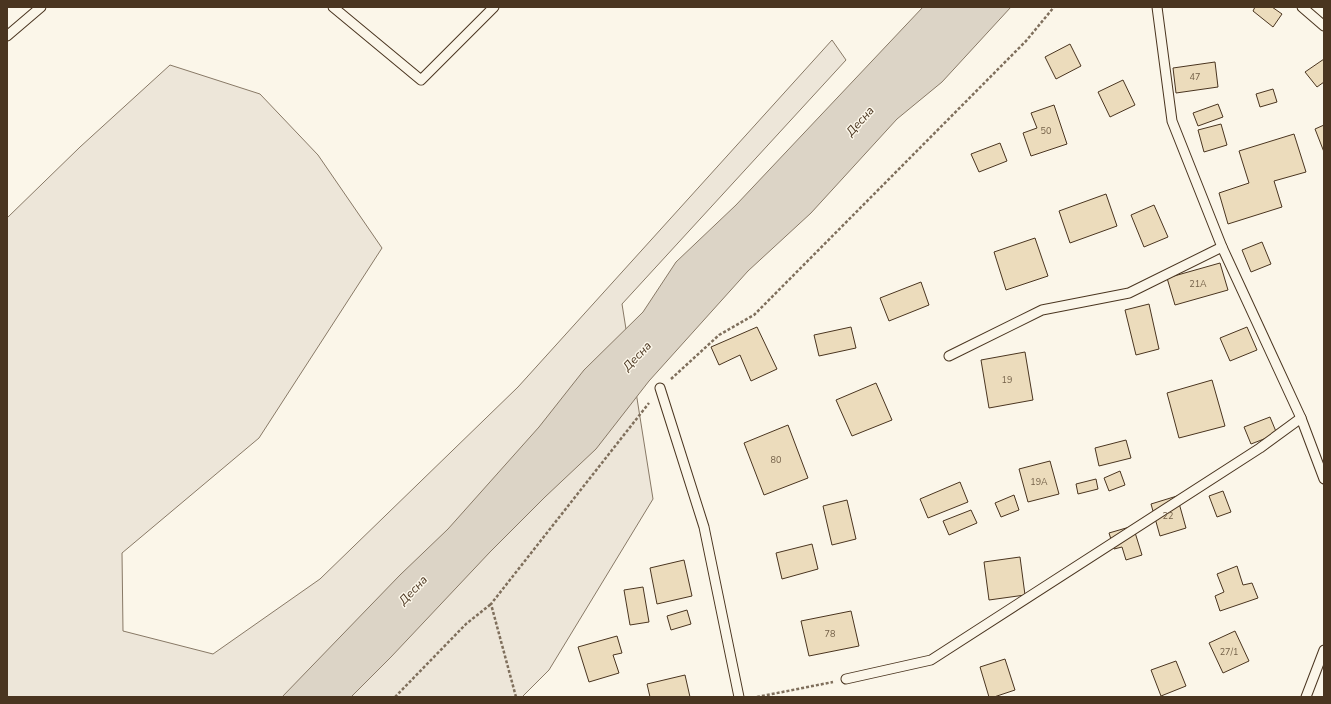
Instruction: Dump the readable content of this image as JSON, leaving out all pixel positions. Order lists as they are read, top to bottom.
{
  "water": ["Десна"],
  "house_numbers": [
    "47",
    "50",
    "21А",
    "19",
    "80",
    "19А",
    "22",
    "78",
    "27/1"
  ]
}
